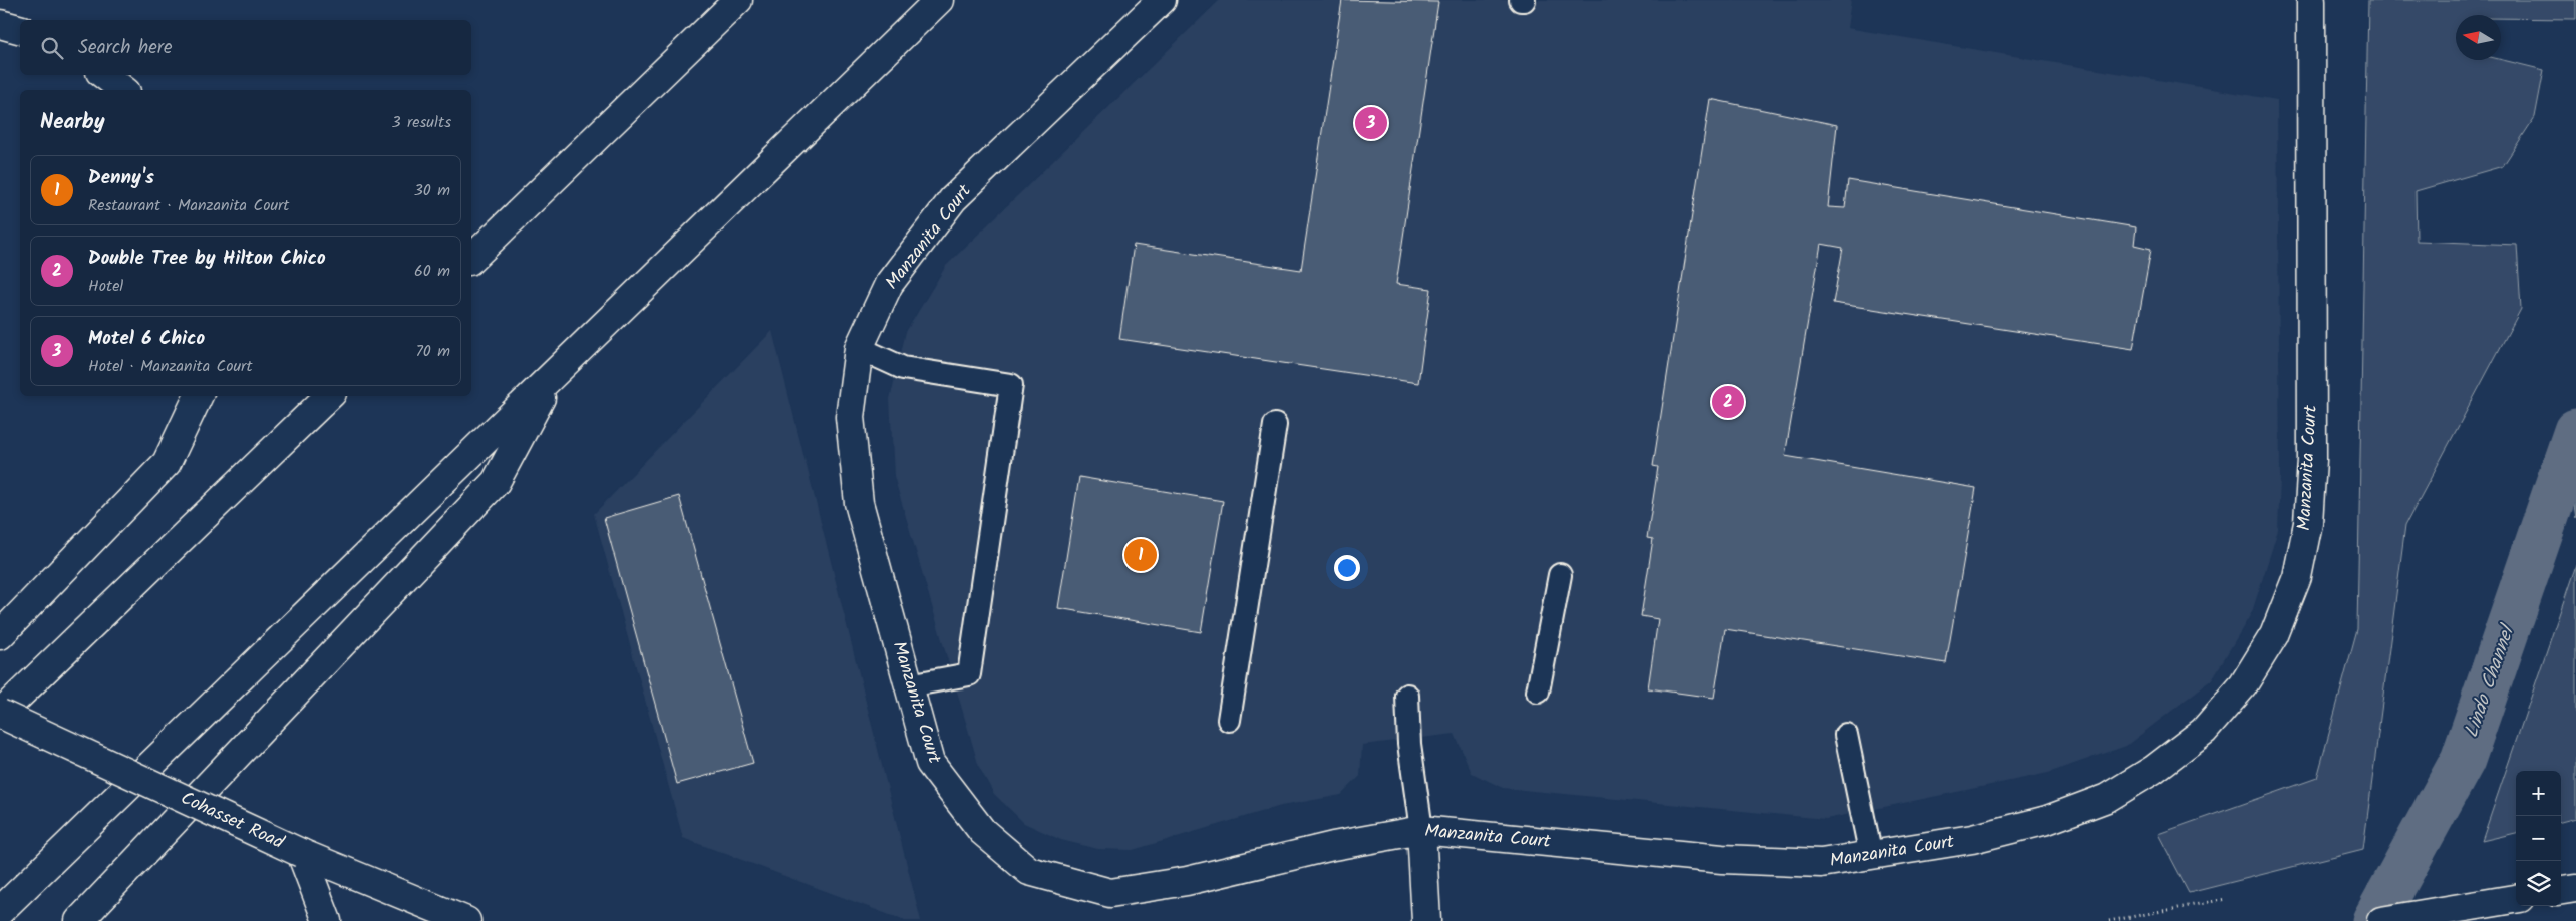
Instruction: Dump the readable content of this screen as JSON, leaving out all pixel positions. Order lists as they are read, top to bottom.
{
  "streets": {
    "main road": ["Manzanita Court", "Cohasset Road"]
  },
  "water": ["Lindo Channel"],
  "north": "left",
  "page": {
    "search": "Search here",
    "heading": ["Nearby", "3 results"],
    "pins": ["3", "2", "1"],
    "list": [
      {
        "mark": "1",
        "name": "Denny's",
        "note": "Restaurant · Manzanita Court",
        "value": "30 m"
      },
      {
        "mark": "2",
        "name": "Double Tree by Hilton Chico",
        "note": "Hotel",
        "value": "60 m"
      },
      {
        "mark": "3",
        "name": "Motel 6 Chico",
        "note": "Hotel · Manzanita Court",
        "value": "70 m"
      }
    ],
    "map_buttons": ["+", "−"]
  }
}
